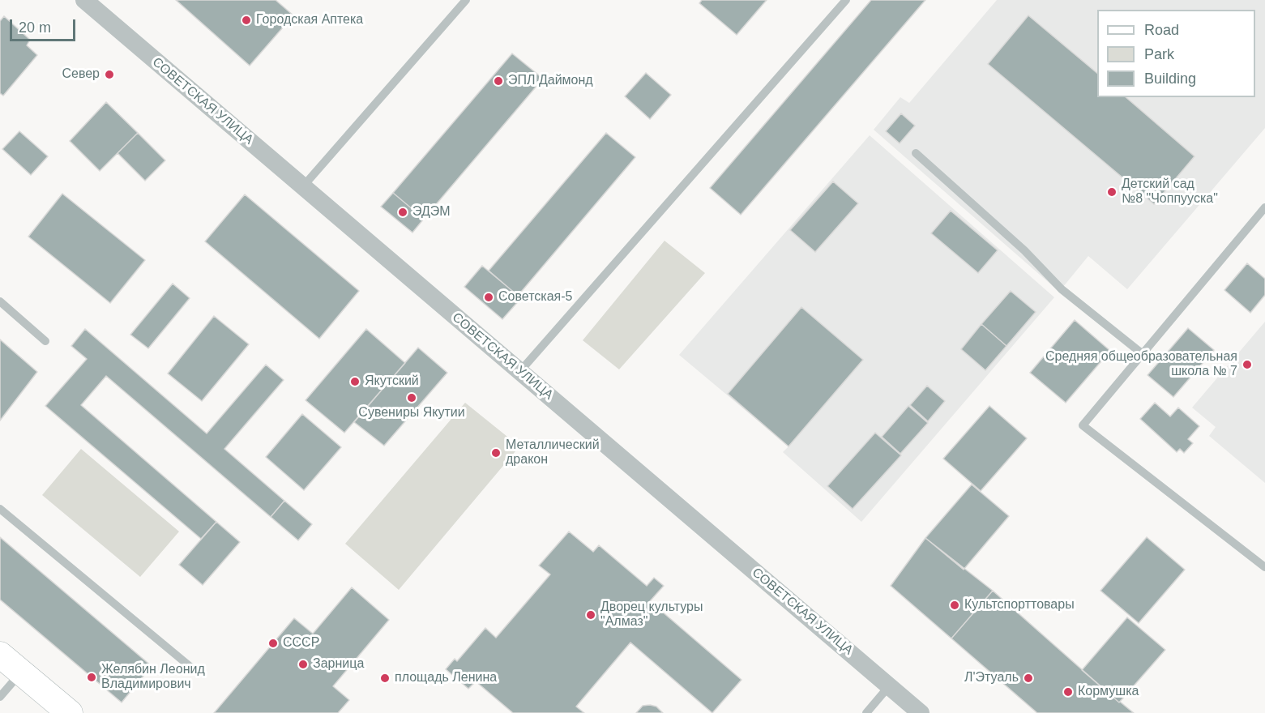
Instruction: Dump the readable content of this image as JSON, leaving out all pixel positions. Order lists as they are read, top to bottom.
{
  "streets": {
    "street": ["СОВЕТСКАЯ УЛИЦА"]
  },
  "places": [
    "Городская Аптека",
    "Север",
    "ЭПЛ Даймонд",
    "Детский сад №8 \"Чоппууска\"",
    "ЭДЭМ",
    "Советская-5",
    "Cредняя общеобразовательная школа № 7",
    "Якутский",
    "Сувениры Якутии",
    "Металлический дракон",
    "Культспорттовары",
    "Дворец культуры \"Алмаз\"",
    "СССР",
    "Зарница",
    "Желябин Леонид Владимирович",
    "площадь Ленина",
    "Л'Этуаль",
    "Кормушка"
  ],
  "legend": ["Road", "Park", "Building"],
  "scale_bar": "20 m"
}
